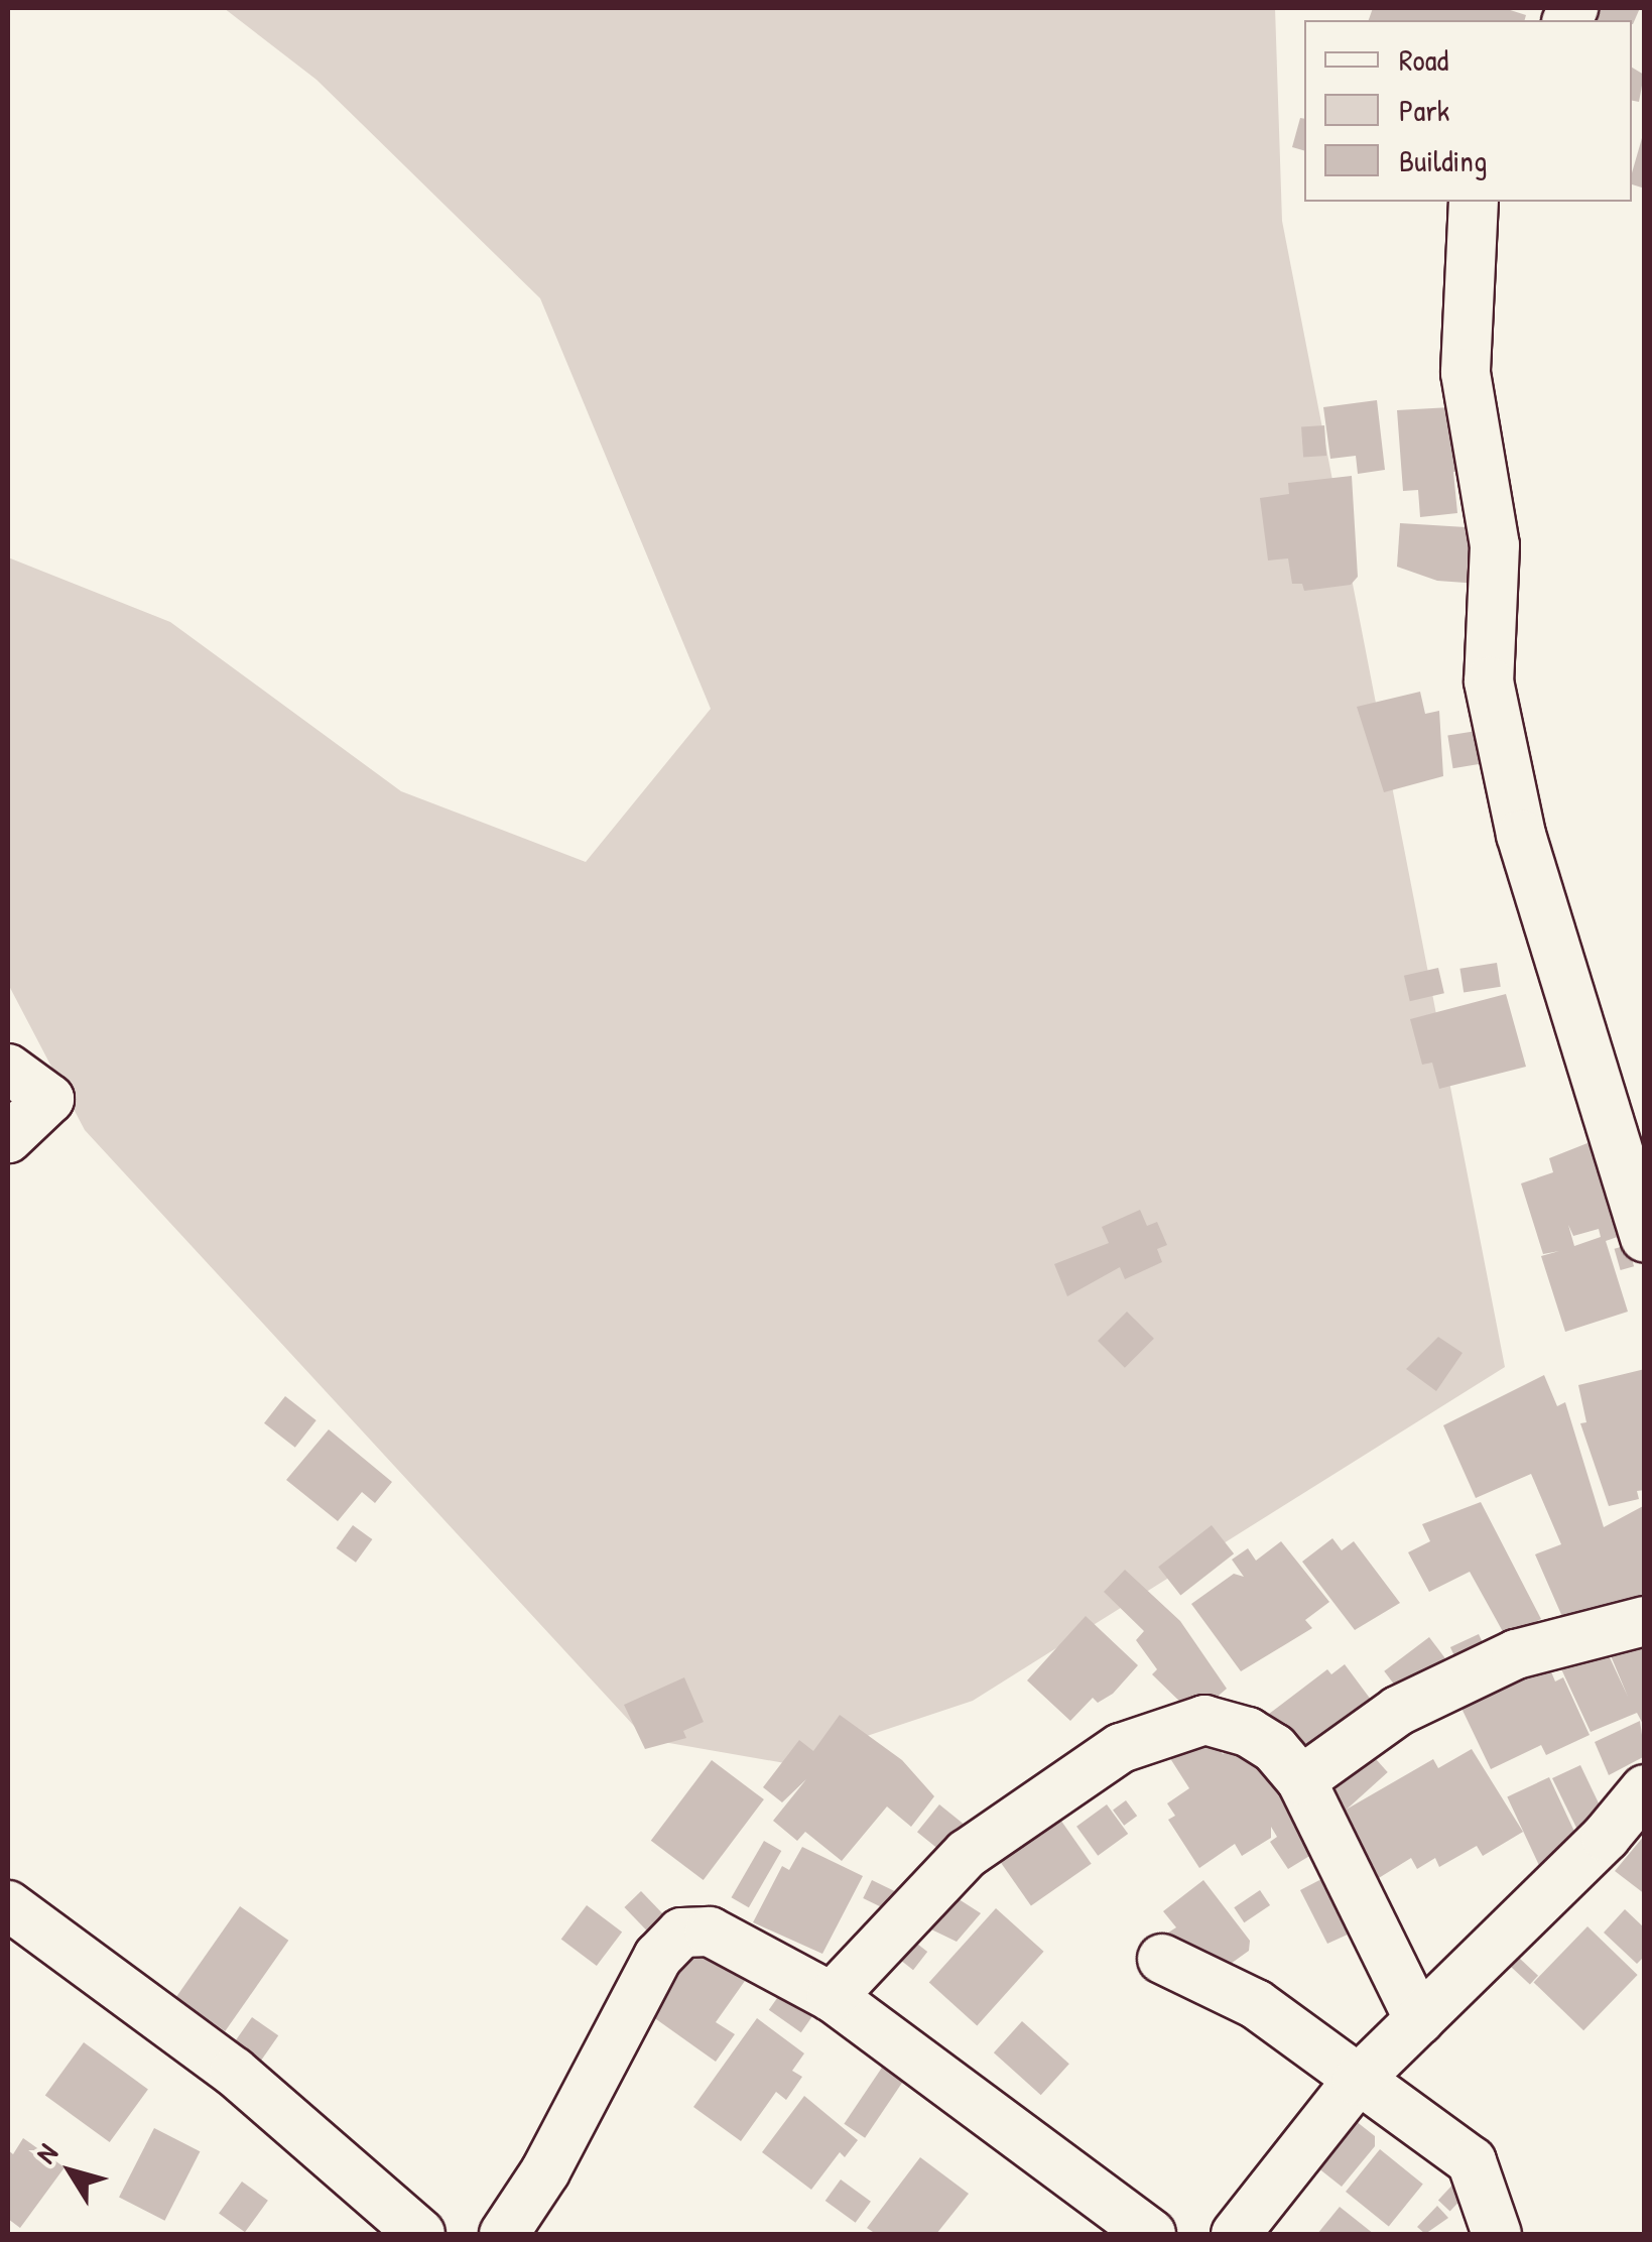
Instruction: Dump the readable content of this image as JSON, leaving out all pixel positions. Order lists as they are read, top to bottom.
{
  "legend": ["Road", "Park", "Building"],
  "north": "top left"
}
